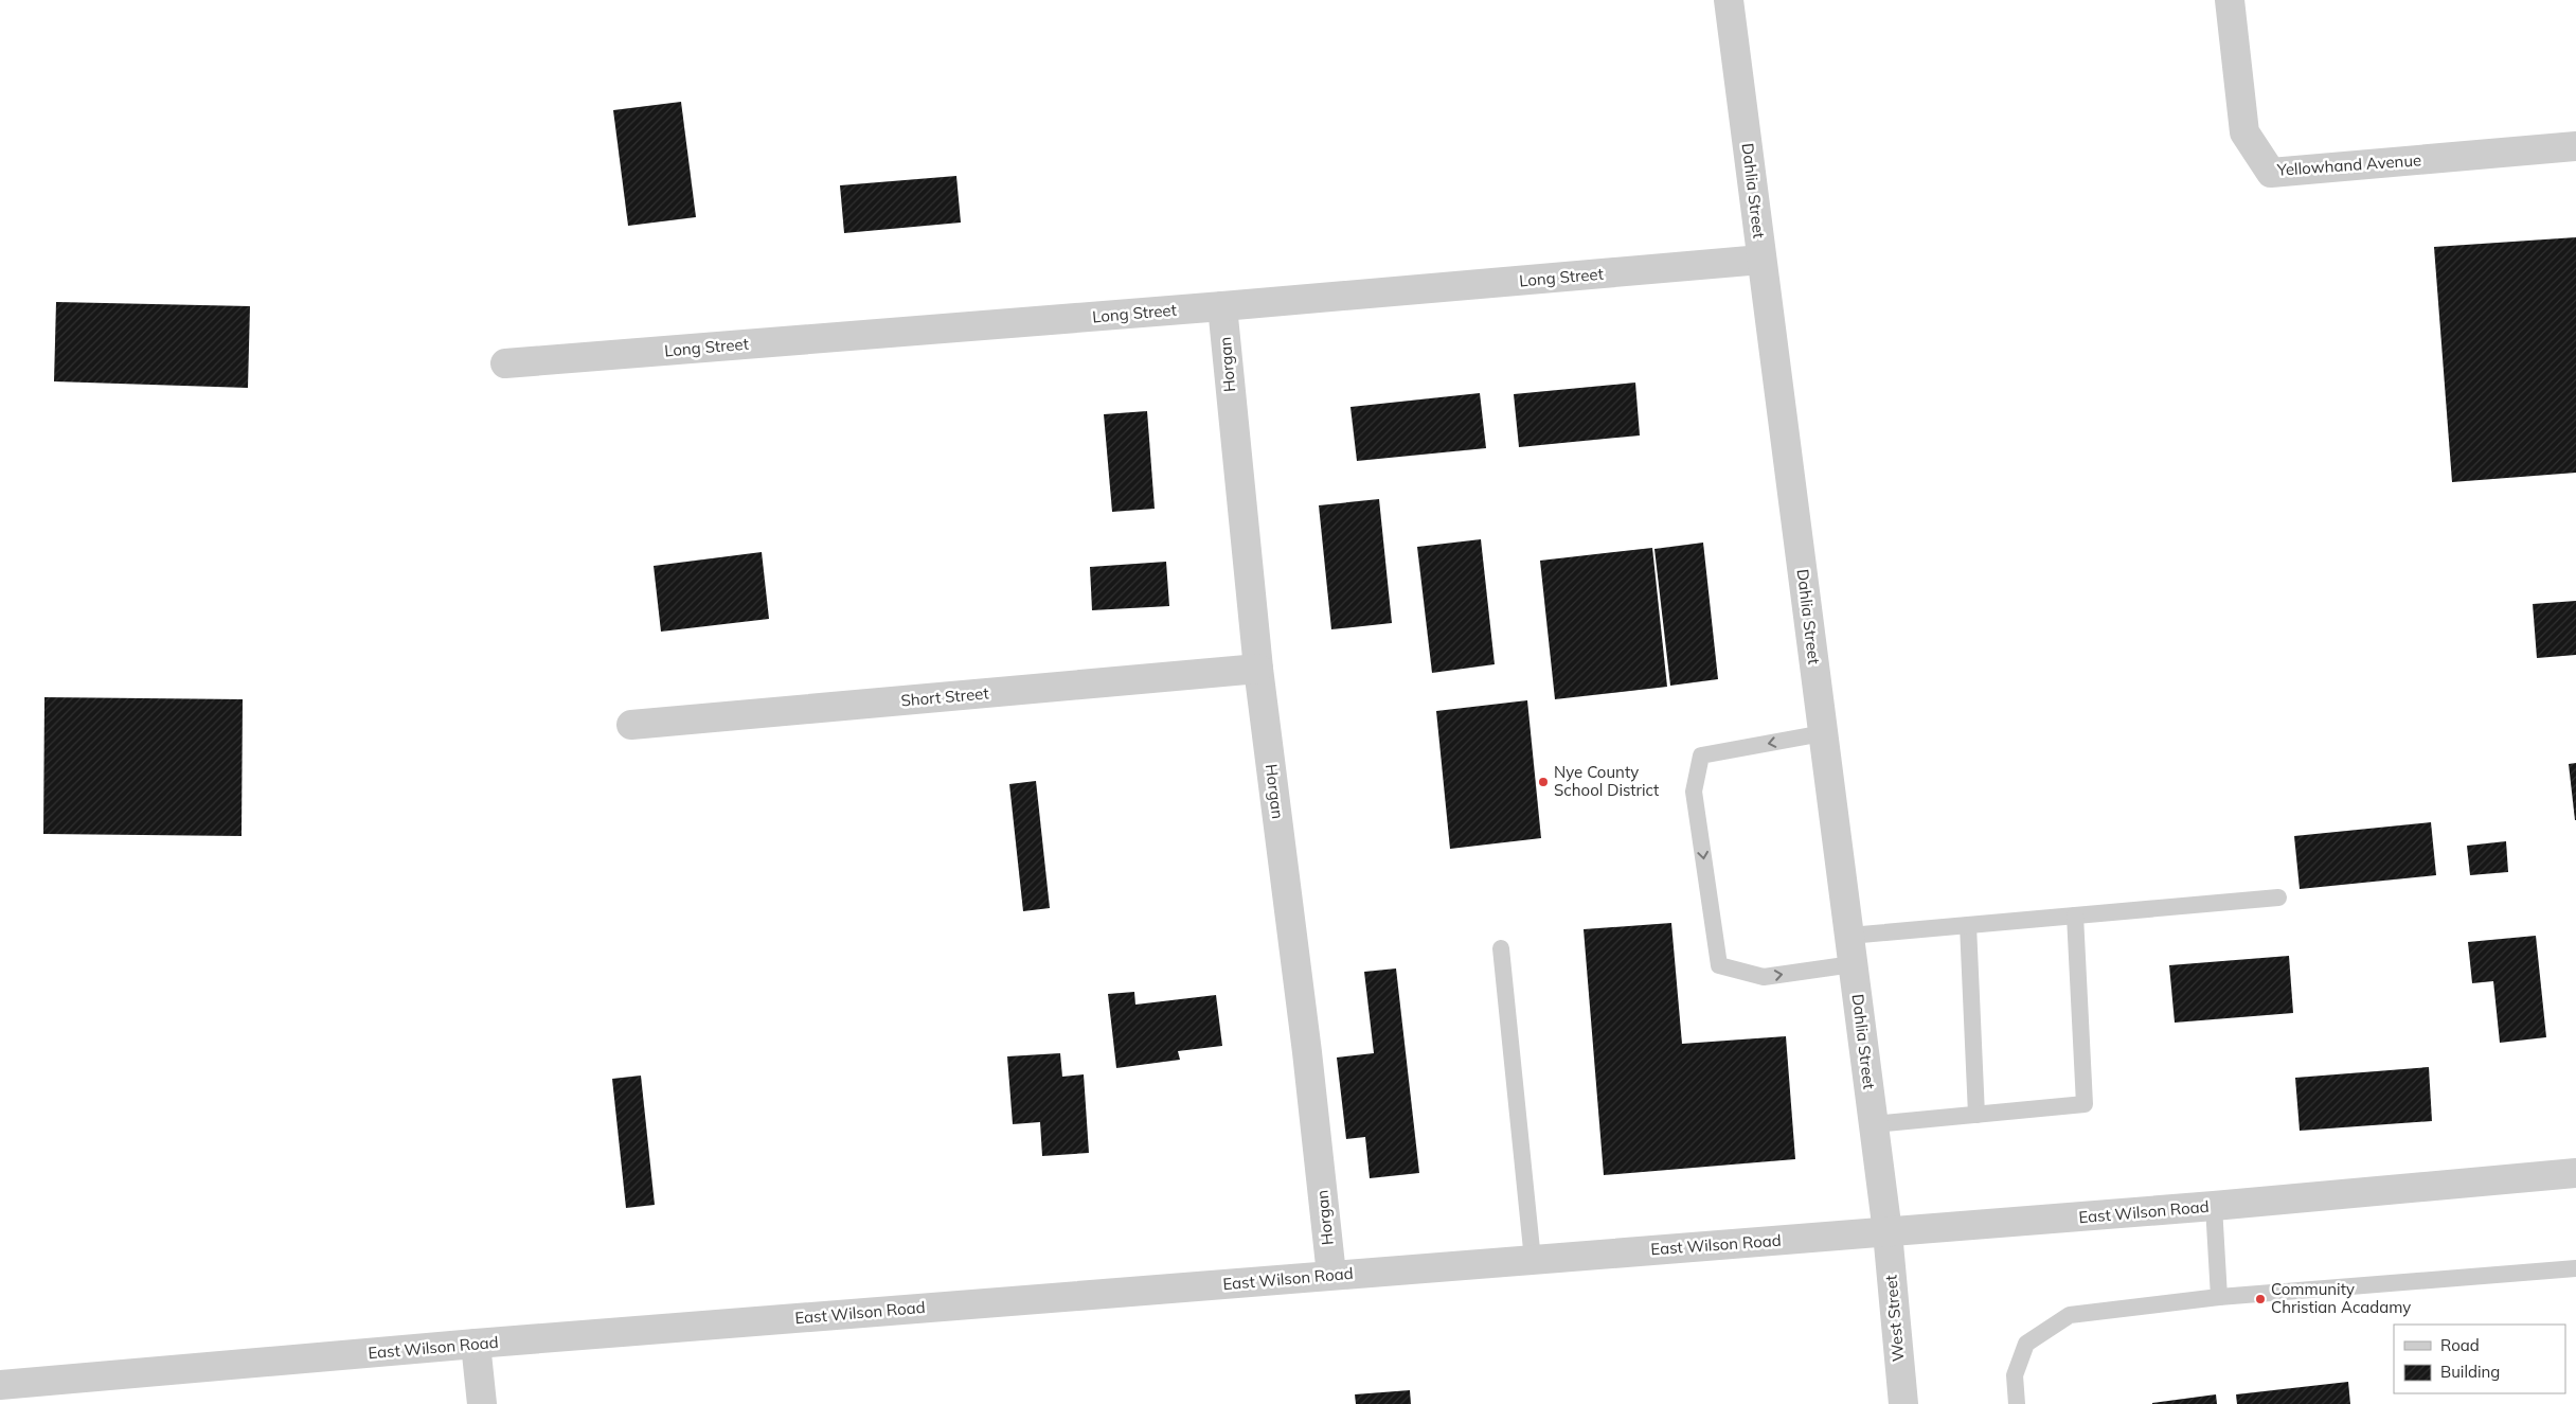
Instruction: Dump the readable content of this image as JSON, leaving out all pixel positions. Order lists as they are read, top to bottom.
{
  "streets": {
    "street": [
      "Yellowhand Avenue",
      "Dahlia Street",
      "Long Street",
      "Horgan",
      "Short Street",
      "East Wilson Road",
      "West Street"
    ]
  },
  "crossings": [
    ["Dahlia Street", "Long Street"],
    ["Dahlia Street", "East Wilson Road"],
    ["Dahlia Street", "West Street"],
    ["Long Street", "Horgan"],
    ["Horgan", "Short Street"],
    ["Horgan", "East Wilson Road"],
    ["East Wilson Road", "West Street"]
  ],
  "places": ["Nye County School District", "Community Christian Acadamy"],
  "legend": ["Road", "Building"]
}
